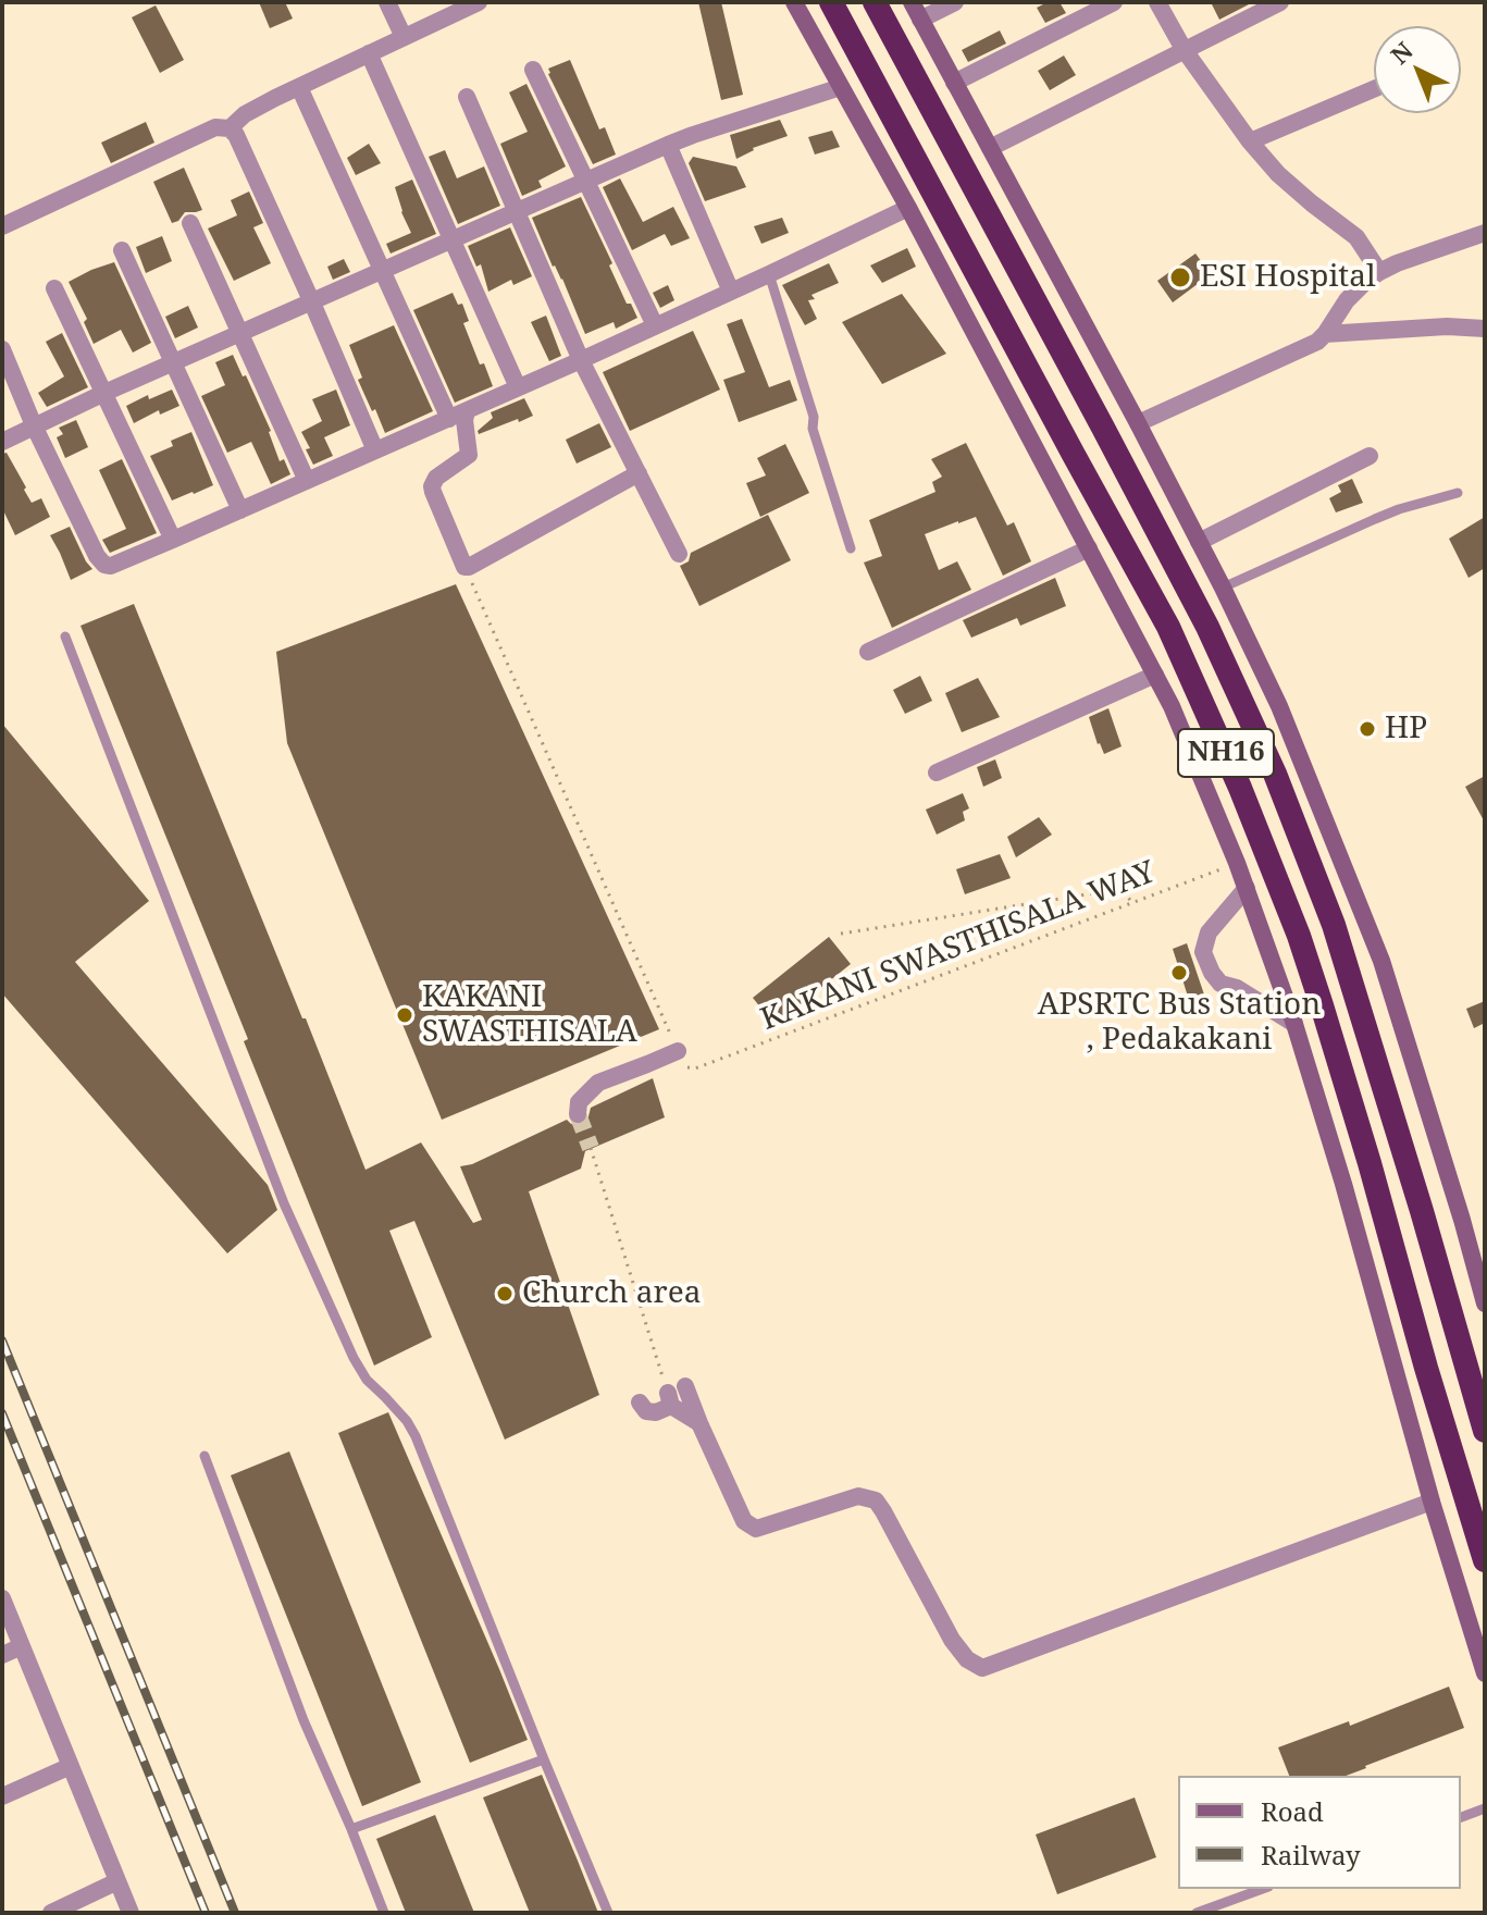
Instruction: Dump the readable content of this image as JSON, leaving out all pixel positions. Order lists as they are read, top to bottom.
{
  "streets": {
    "highway": ["NH16"],
    "path": ["KAKANI SWASTHISALA WAY"]
  },
  "places": [
    "ESI Hospital",
    "HP",
    "APSRTC Bus Station , Pedakakani",
    "KAKANI SWASTHISALA",
    "Church area"
  ],
  "legend": ["Road", "Railway"],
  "north": "top left"
}
